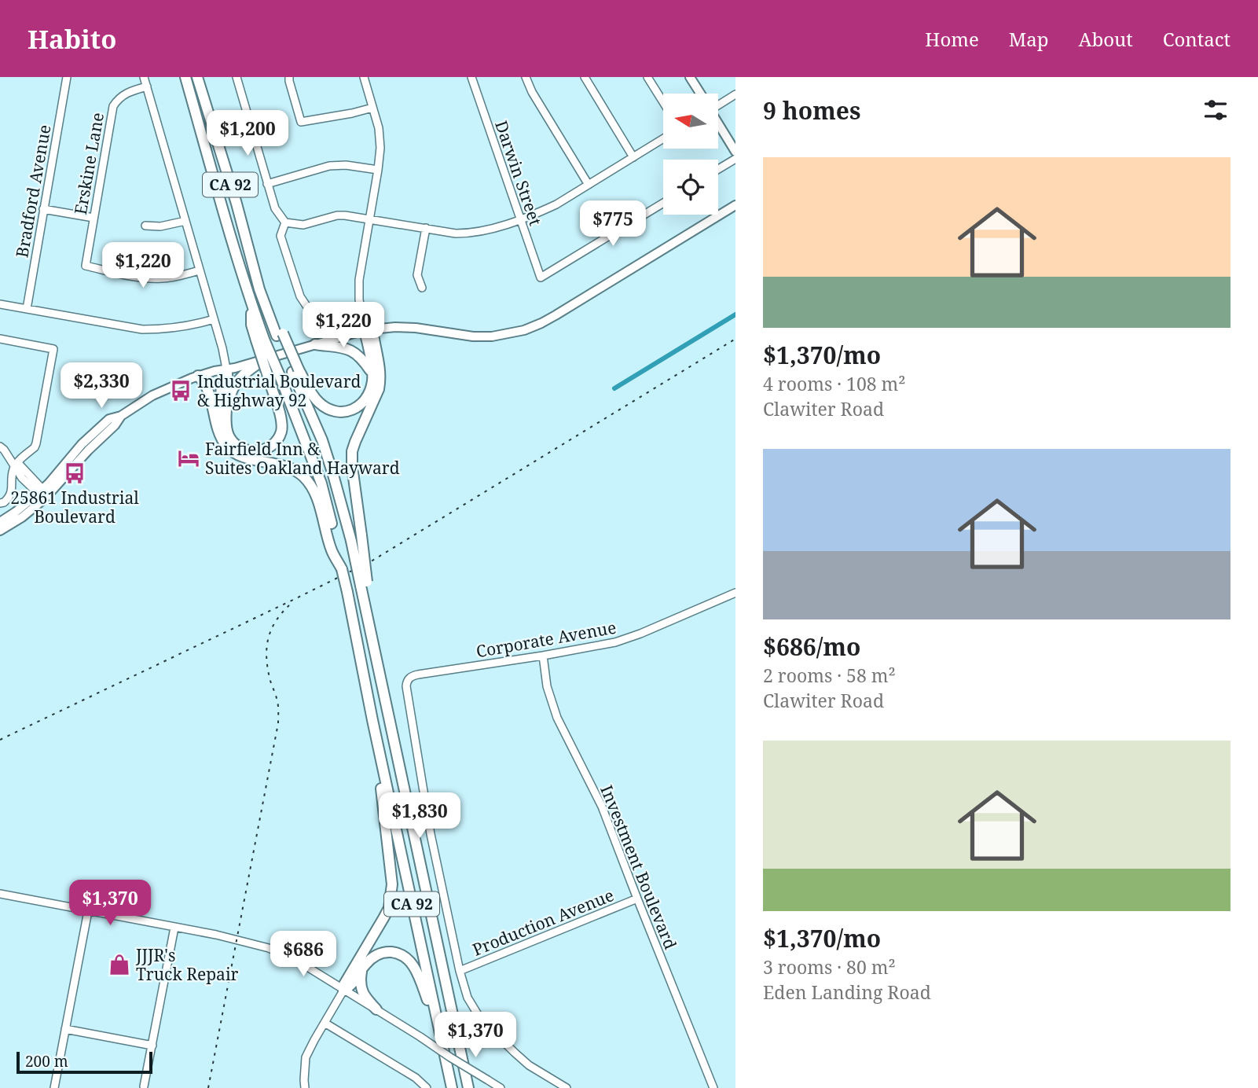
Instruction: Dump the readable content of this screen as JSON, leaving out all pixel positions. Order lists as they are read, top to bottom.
{
  "streets": {
    "highway": ["CA 92"],
    "street": [
      "Erskine Lane",
      "Darwin Street",
      "Bradford Avenue",
      "Corporate Avenue",
      "Investment Boulevard",
      "Production Avenue"
    ]
  },
  "crossings": [
    ["Corporate Avenue", "Investment Boulevard"],
    ["Corporate Avenue", "Production Avenue"],
    ["Investment Boulevard", "Production Avenue"]
  ],
  "places": {
    "bus stop": ["Industrial Boulevard & Highway 92", "25861 Industrial Boulevard"],
    "hotel": ["Fairfield Inn & Suites Oakland Hayward"],
    "shop": ["JJJR's Truck Repair"]
  },
  "scale_bar": "200 m",
  "north": "left",
  "page": {
    "header": "Habito",
    "nav": [
      "Home",
      "Map",
      "About",
      "Contact"
    ],
    "heading": "9 homes",
    "price": [
      "$1,200",
      "$775",
      "$1,220",
      "$1,220",
      "$2,330",
      "$1,830",
      "$1,370",
      "$686",
      "$1,370"
    ],
    "list": [
      {
        "name": "$1,370/mo",
        "note": "4 rooms · 108 m² · Clawiter Road"
      },
      {
        "name": "$686/mo",
        "note": "2 rooms · 58 m² · Clawiter Road"
      },
      {
        "name": "$1,370/mo",
        "note": "3 rooms · 80 m² · Eden Landing Road"
      }
    ],
    "scale": "200 m"
  }
}
